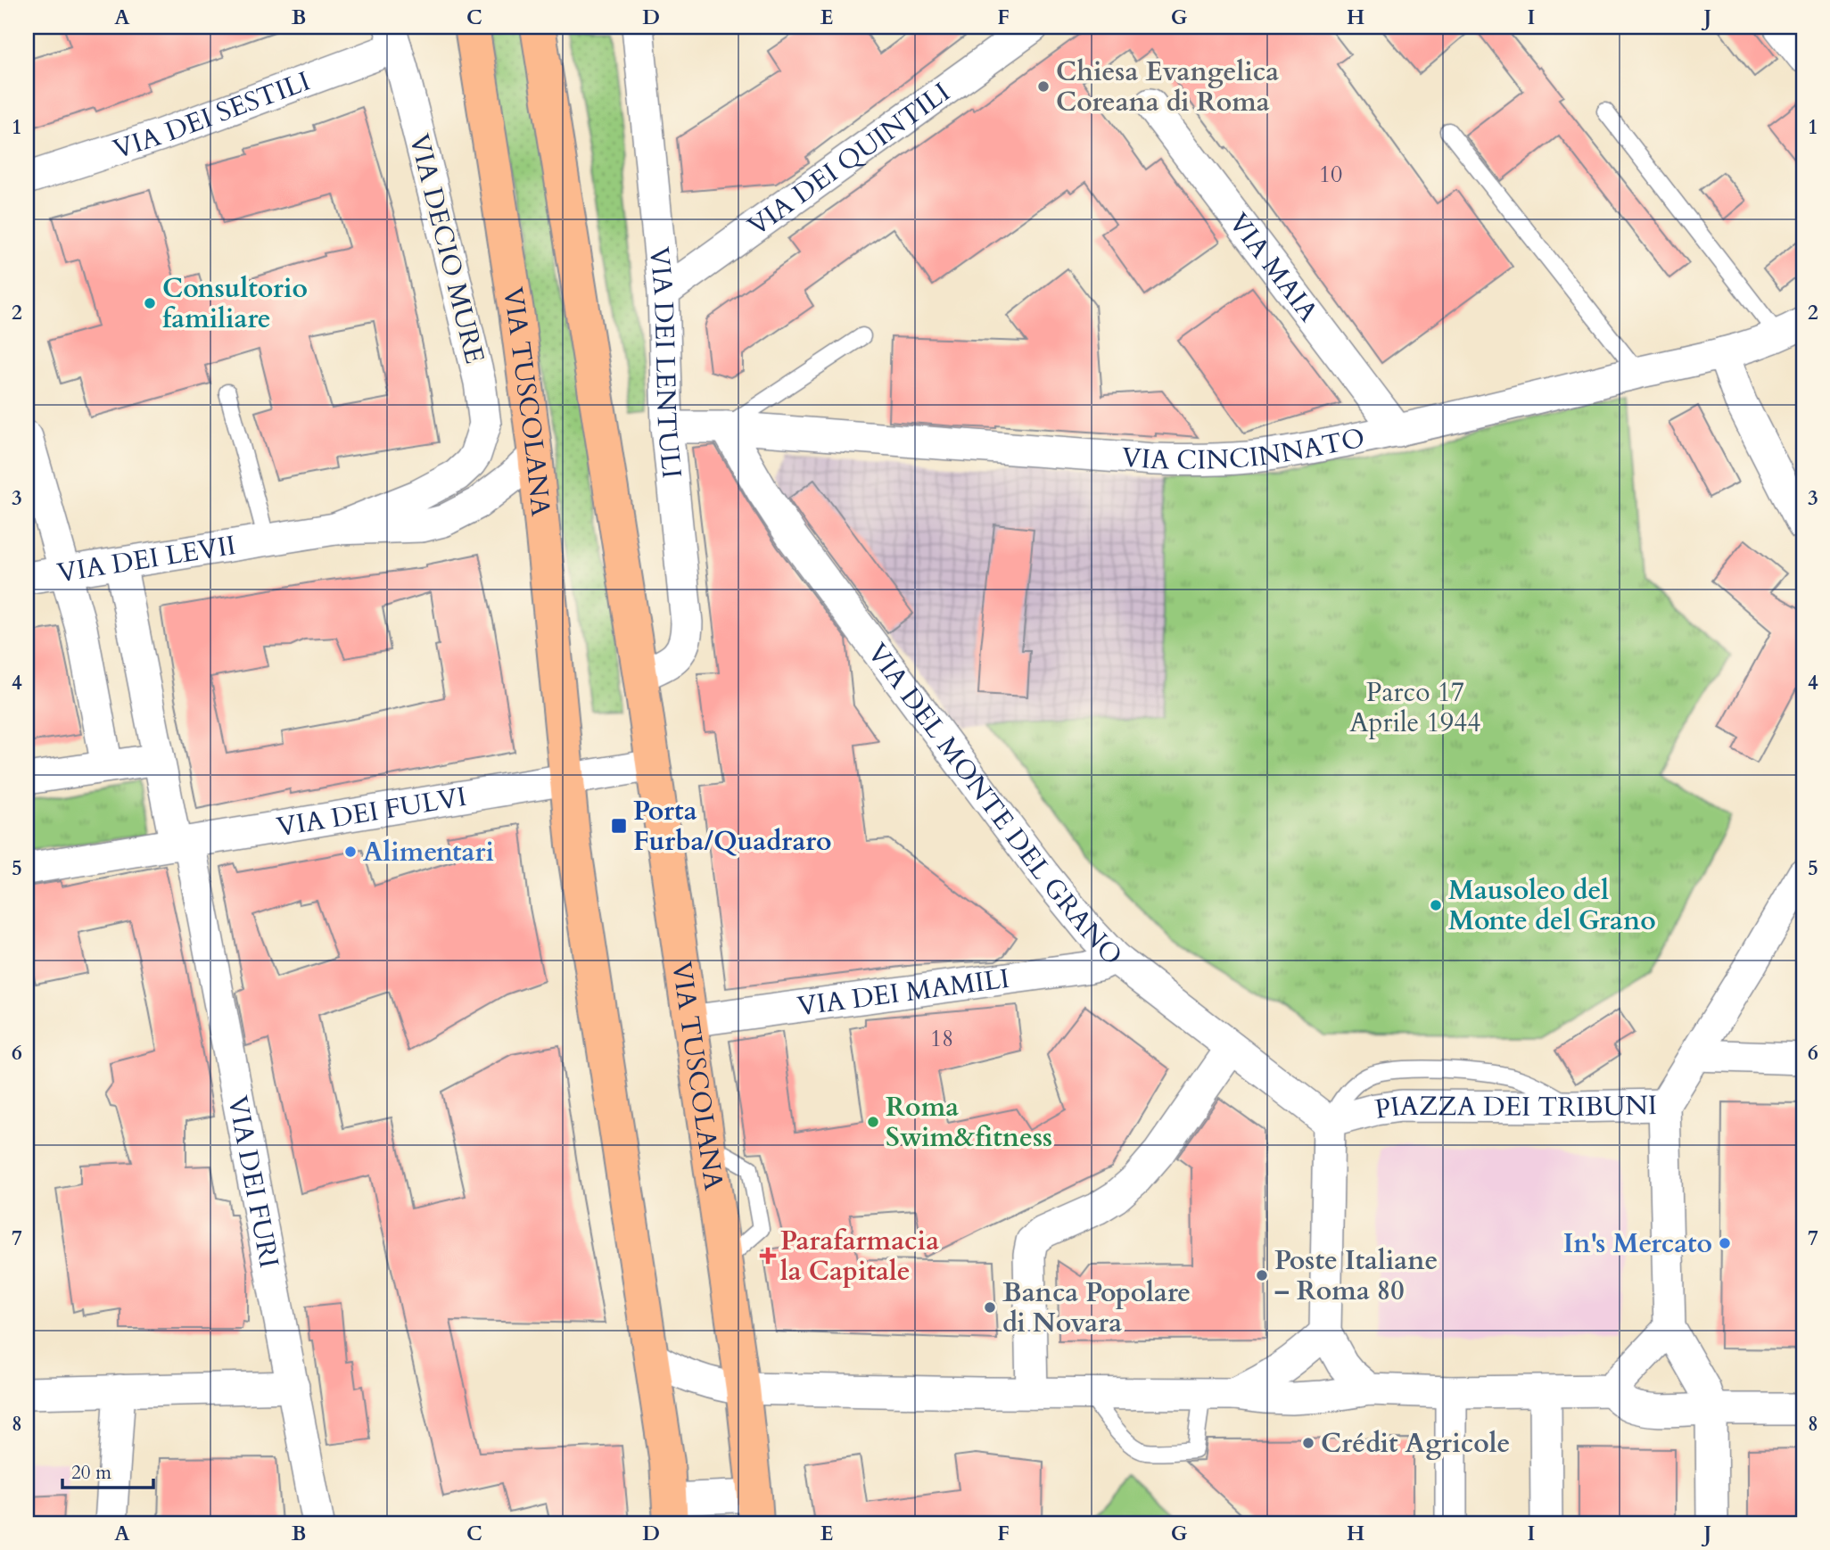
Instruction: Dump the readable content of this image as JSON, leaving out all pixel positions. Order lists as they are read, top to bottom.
{
  "streets": {
    "main road": ["VIA TUSCOLANA"],
    "street": [
      "VIA DEI SESTILI",
      "VIA DEI QUINTILI",
      "VIA DECIO MURE",
      "VIA MAIA",
      "VIA DEI LENTULI",
      "VIA CINCINNATO",
      "VIA DEI LEVII",
      "VIA DEL MONTE DEL GRANO",
      "VIA DEI FULVI",
      "VIA DEI MAMILI",
      "PIAZZA DEI TRIBUNI",
      "VIA DEI FURI"
    ]
  },
  "crossings": [
    ["VIA DEI SESTILI", "VIA DECIO MURE"],
    ["VIA DEI QUINTILI", "VIA DEI LENTULI"],
    ["VIA DECIO MURE", "VIA DEI LEVII"],
    ["VIA MAIA", "VIA CINCINNATO"],
    ["VIA DEI LENTULI", "VIA TUSCOLANA"],
    ["VIA DEI LENTULI", "VIA CINCINNATO"],
    ["VIA TUSCOLANA", "VIA DEI LEVII"],
    ["VIA TUSCOLANA", "VIA DEI FULVI"],
    ["VIA TUSCOLANA", "VIA DEI MAMILI"],
    ["VIA CINCINNATO", "VIA DEL MONTE DEL GRANO"],
    ["VIA DEI LEVII", "VIA DEI FURI"],
    ["VIA DEL MONTE DEL GRANO", "VIA DEI MAMILI"],
    ["VIA DEL MONTE DEL GRANO", "PIAZZA DEI TRIBUNI"],
    ["VIA DEI FULVI", "VIA DEI FURI"]
  ],
  "parks": ["Parco 17 Aprile 1944"],
  "places": {
    "other": [
      "Chiesa Evangelica Coreana di Roma",
      "Consultorio familiare",
      "Alimentari",
      "Mausoleo del Monte del Grano",
      "Roma Swim&fitness",
      "In's Mercato",
      "Poste Italiane – Roma 80",
      "Banca Popolare di Novara",
      "Crédit Agricole"
    ],
    "transit": ["Porta Furba/Quadraro"],
    "health": ["Parafarmacia la Capitale"]
  },
  "house_numbers": ["10", "18"],
  "scale_bar": "20 m",
  "grid": {
    "columns": [
      "A",
      "B",
      "C",
      "D",
      "E",
      "F",
      "G",
      "H",
      "I",
      "J"
    ],
    "rows": [
      "1",
      "2",
      "3",
      "4",
      "5",
      "6",
      "7",
      "8"
    ]
  }
}
